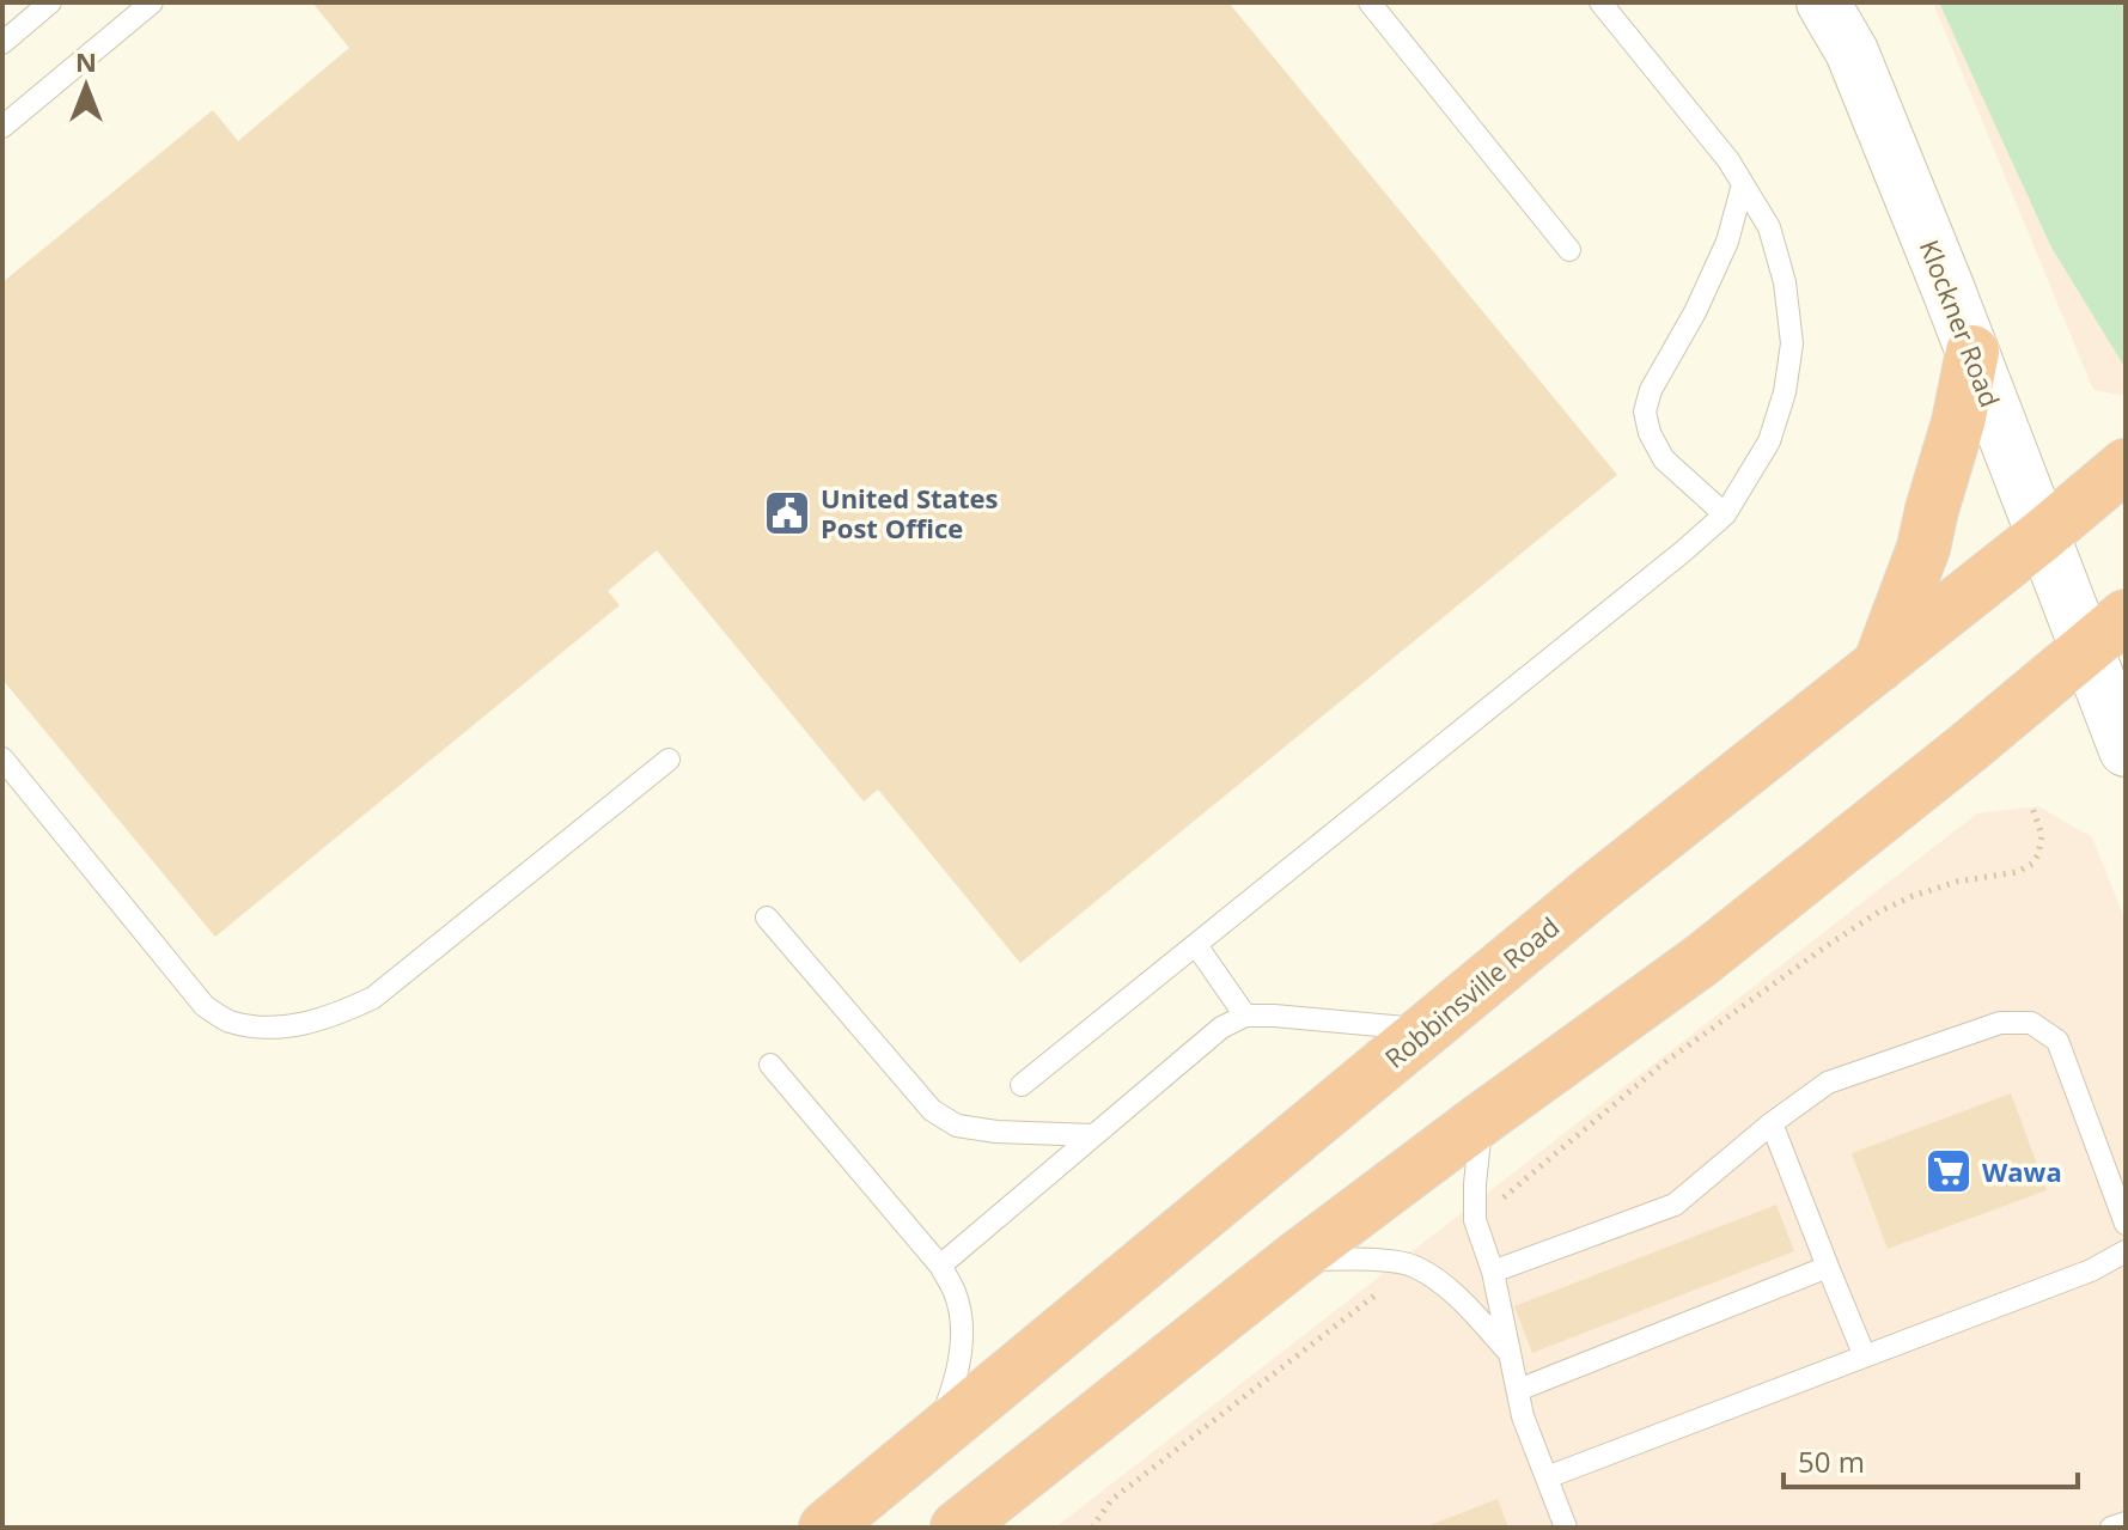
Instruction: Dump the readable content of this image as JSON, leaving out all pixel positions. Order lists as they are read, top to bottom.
{
  "streets": {
    "highway": ["Robbinsville Road"],
    "main road": ["Klockner Road"]
  },
  "crossings": [
    ["Klockner Road", "Robbinsville Road"]
  ],
  "places": {
    "public building": ["United States Post Office"],
    "supermarket": ["Wawa"]
  },
  "scale_bar": "50 m",
  "north": "top"
}
